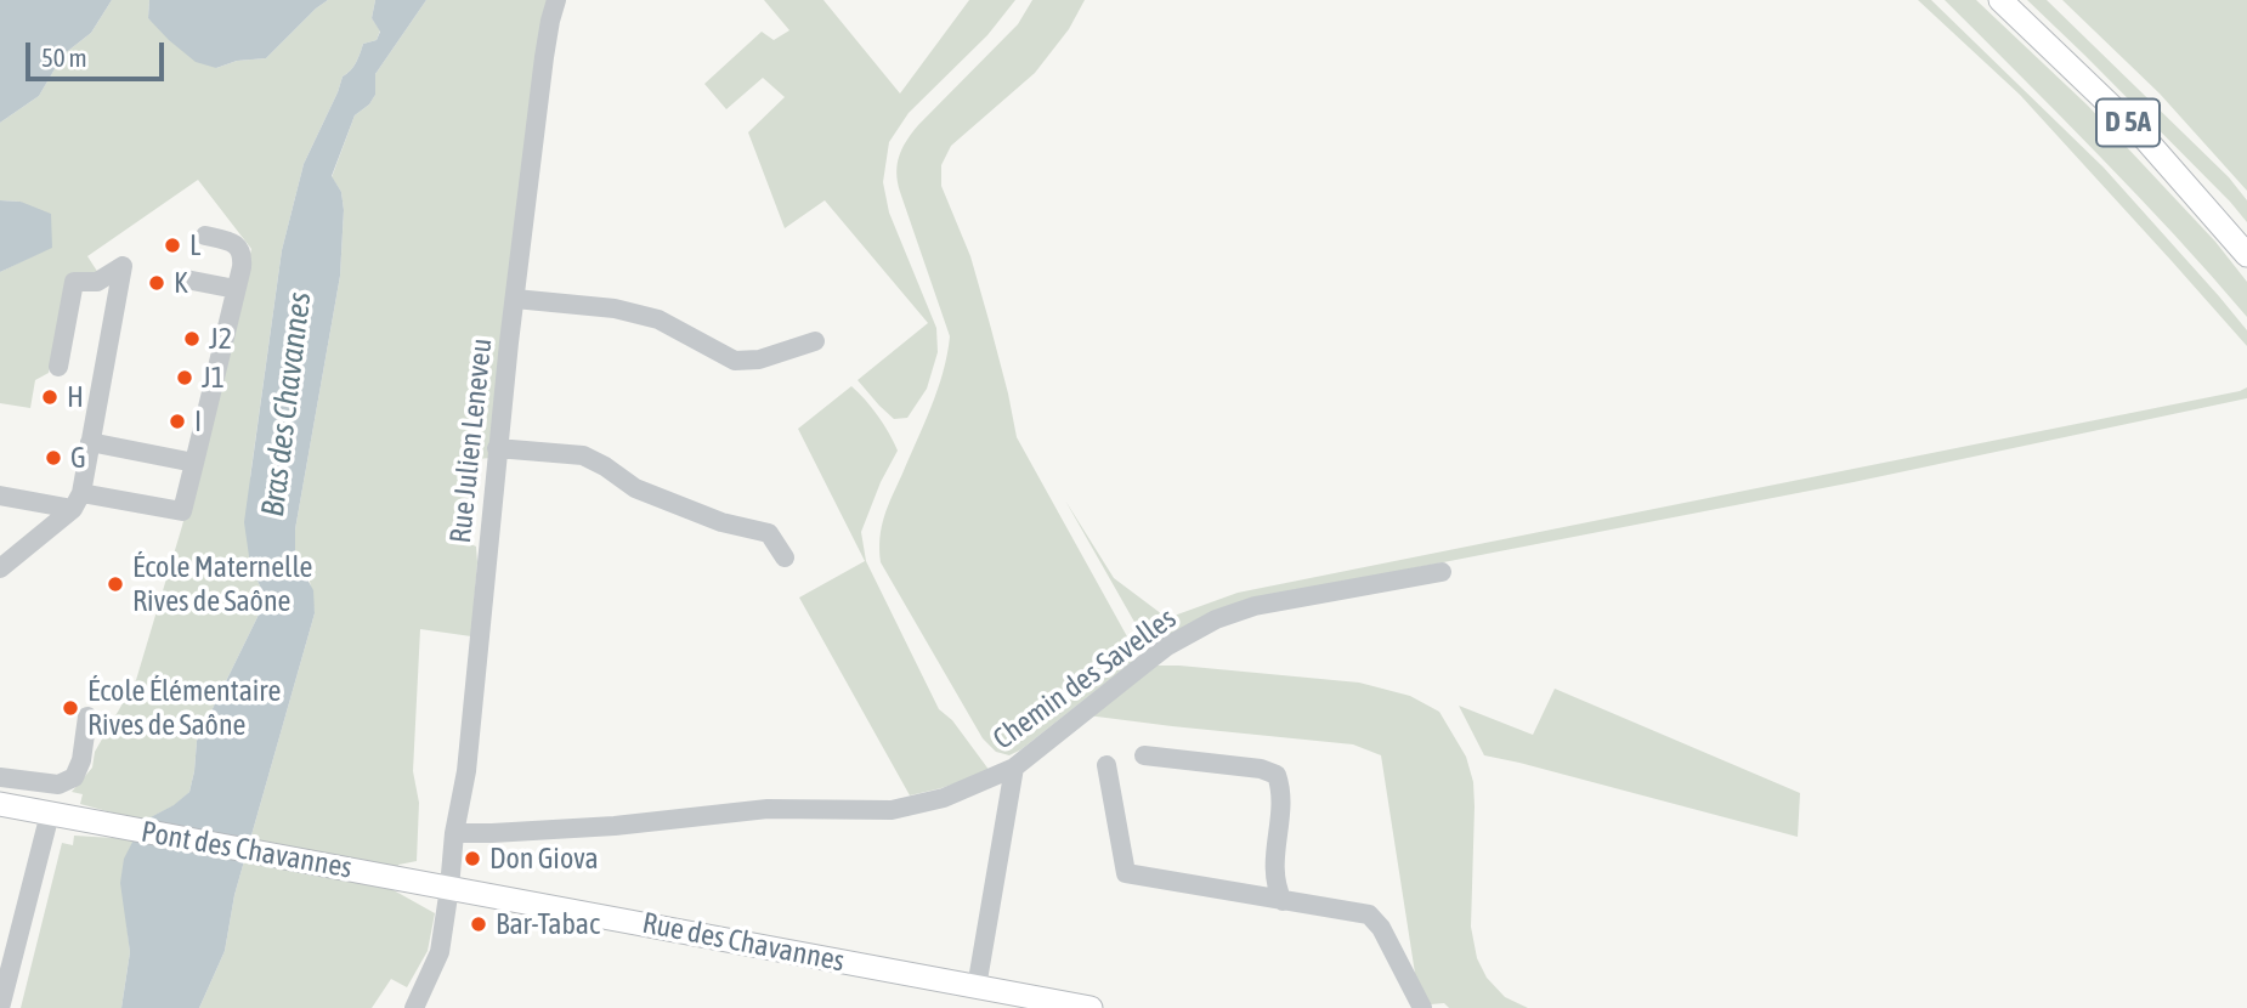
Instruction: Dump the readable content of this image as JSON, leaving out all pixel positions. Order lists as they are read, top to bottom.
{
  "streets": {
    "main road": ["D 5A", "Pont des Chavannes", "Rue des Chavannes"],
    "street": ["Rue Julien Leneveu", "Chemin des Savelles"]
  },
  "crossings": [
    ["Rue Julien Leneveu", "Chemin des Savelles"],
    ["Rue Julien Leneveu", "Rue des Chavannes"],
    ["Pont des Chavannes", "Rue des Chavannes"]
  ],
  "water": ["Bras des Chavannes"],
  "places": [
    "L",
    "K",
    "J2",
    "J1",
    "H",
    "I",
    "G",
    "École Maternelle Rives de Saône",
    "École Élémentaire Rives de Saône",
    "Don Giova",
    "Bar-Tabac"
  ],
  "scale_bar": "50 m"
}
